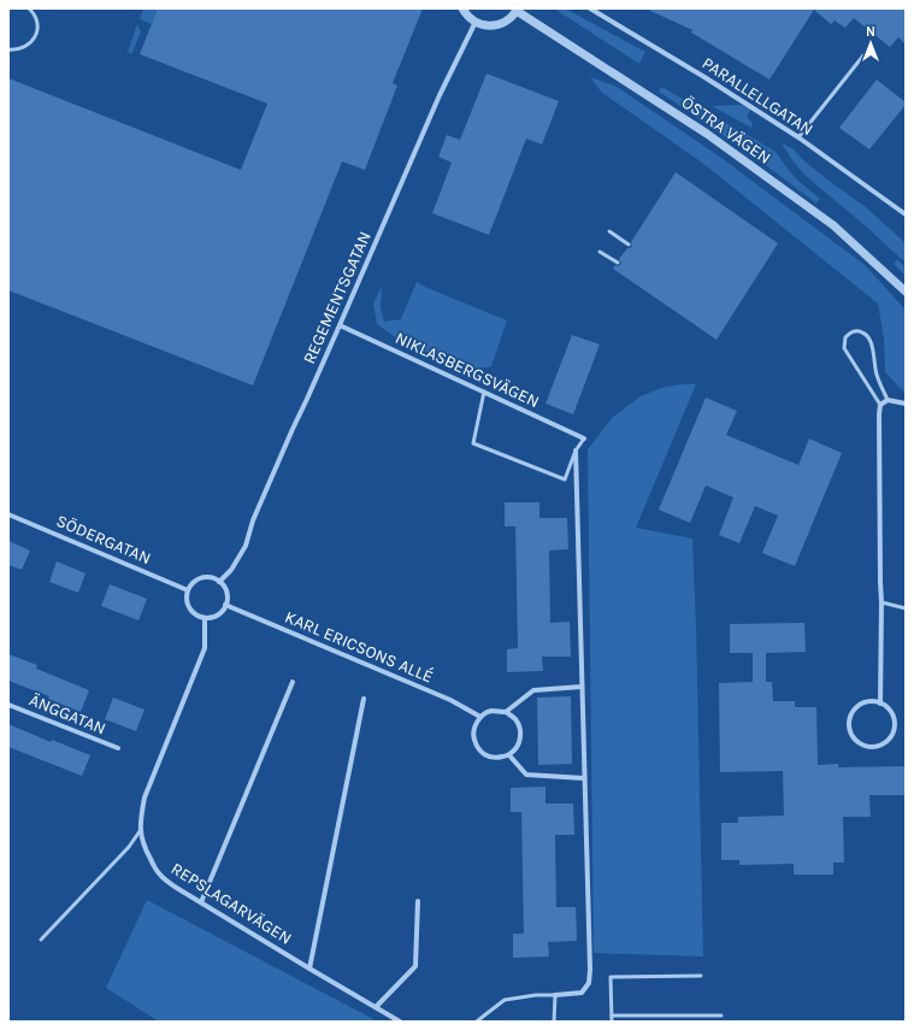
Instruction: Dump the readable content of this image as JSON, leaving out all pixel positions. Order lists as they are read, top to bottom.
{
  "streets": {
    "street": [
      "PARALLELLGATAN",
      "ÖSTRA VÄGEN",
      "REGEMENTSGATAN",
      "NIKLASBERGSVÄGEN",
      "SÖDERGATAN",
      "KARL ERICSONS ALLÉ",
      "ÄNGGATAN",
      "REPSLAGARVÄGEN"
    ]
  },
  "crossings": [
    ["REGEMENTSGATAN", "NIKLASBERGSVÄGEN"],
    ["REGEMENTSGATAN", "SÖDERGATAN"],
    ["REGEMENTSGATAN", "KARL ERICSONS ALLÉ"],
    ["REGEMENTSGATAN", "REPSLAGARVÄGEN"],
    ["SÖDERGATAN", "KARL ERICSONS ALLÉ"],
    ["SÖDERGATAN", "REPSLAGARVÄGEN"],
    ["KARL ERICSONS ALLÉ", "REPSLAGARVÄGEN"]
  ],
  "north": "top"
}
